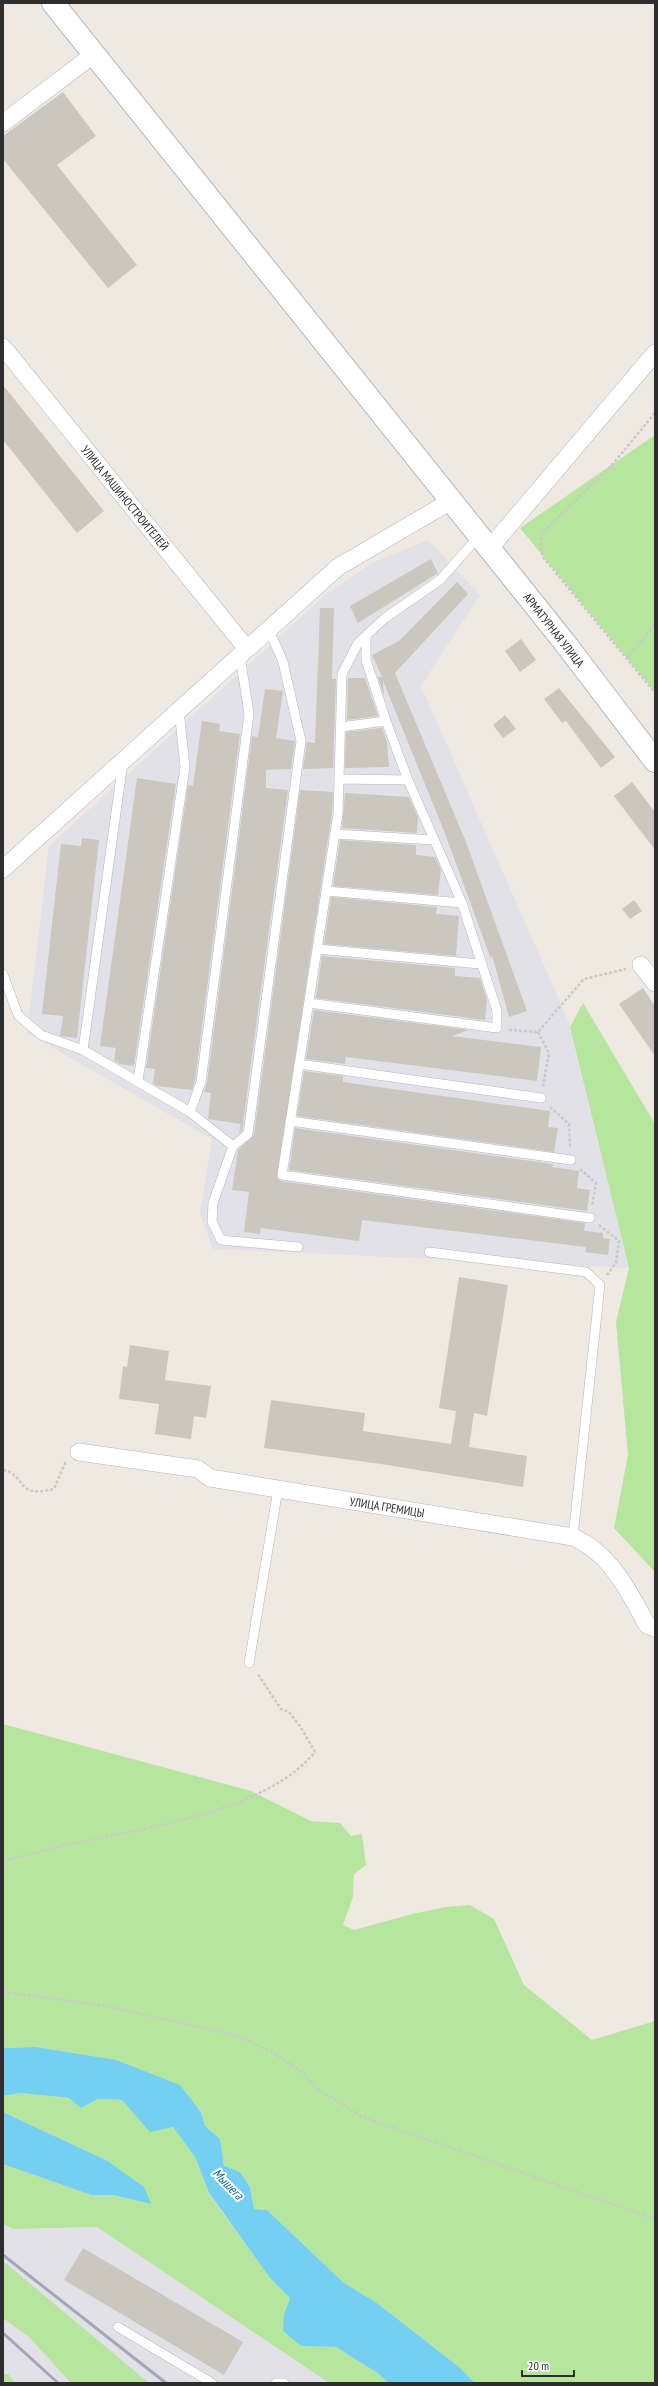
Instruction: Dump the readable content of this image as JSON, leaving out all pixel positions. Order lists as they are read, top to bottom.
{
  "streets": {
    "street": ["УЛИЦА МАШИНОСТРОИТЕЛЕЙ", "АРМАТУРНАЯ УЛИЦА", "УЛИЦА ГРЕМИЦЫ"]
  },
  "water": ["Мышега"],
  "scale_bar": "20 m"
}
